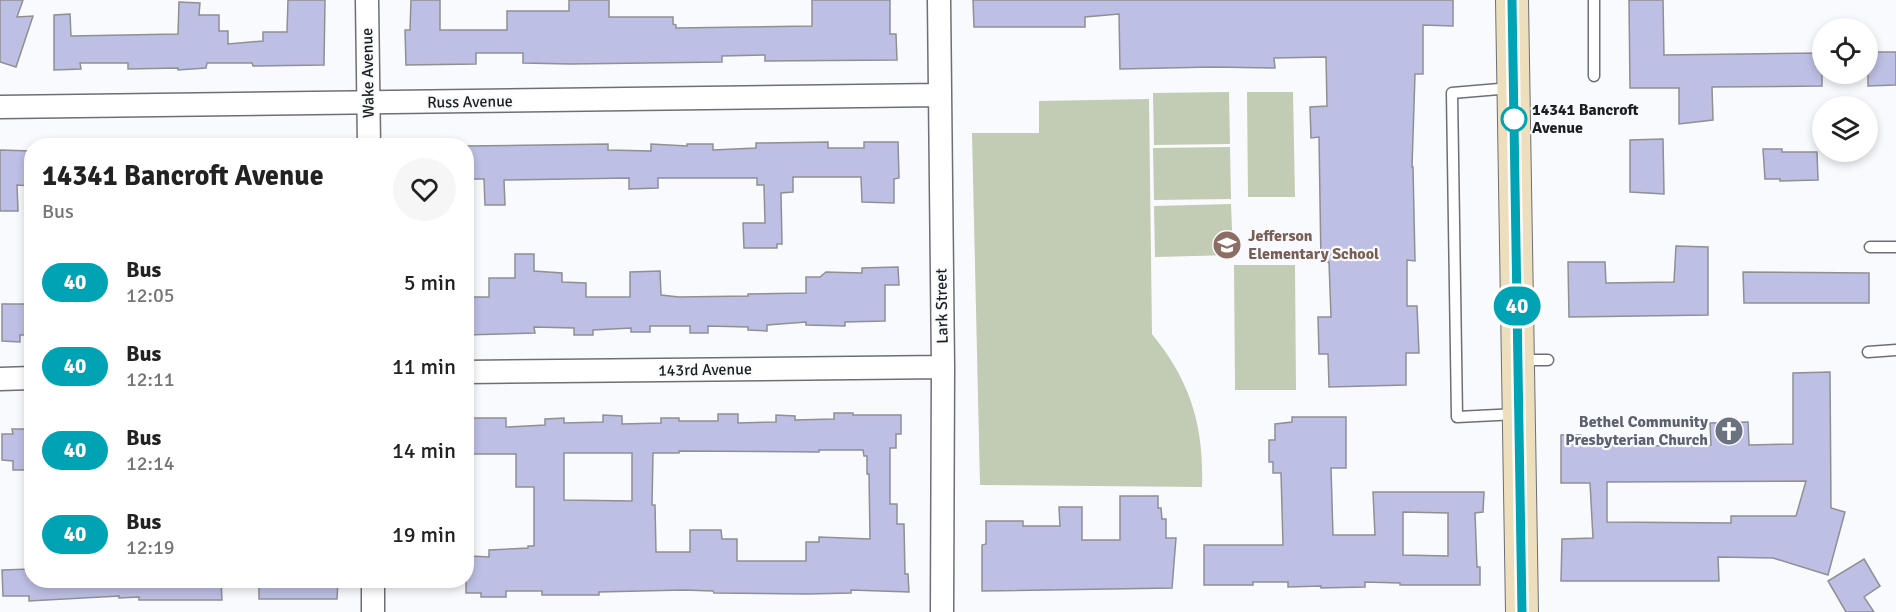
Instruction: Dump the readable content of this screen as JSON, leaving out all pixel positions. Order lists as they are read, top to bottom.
{
  "streets": {
    "street": [
      "Wake Avenue",
      "Russ Avenue",
      "Lark Street",
      "143rd Avenue"
    ]
  },
  "crossings": [
    ["Wake Avenue", "Russ Avenue"],
    ["Russ Avenue", "Lark Street"],
    ["Lark Street", "143rd Avenue"]
  ],
  "places": {
    "other": ["14341 Bancroft Avenue"],
    "school or university": ["Jefferson Elementary School"],
    "church": ["Bethel Community Presbyterian Church"]
  },
  "lines": ["bus line 40"],
  "page": {
    "on_map": "40",
    "heading": ["14341 Bancroft Avenue", "Bus"],
    "list": [
      {
        "mark": "40",
        "name": "Bus",
        "note": "12:05",
        "value": "5 min"
      },
      {
        "mark": "40",
        "name": "Bus",
        "note": "12:11",
        "value": "11 min"
      },
      {
        "mark": "40",
        "name": "Bus",
        "note": "12:14",
        "value": "14 min"
      },
      {
        "mark": "40",
        "name": "Bus",
        "note": "12:19",
        "value": "19 min"
      }
    ]
  }
}
